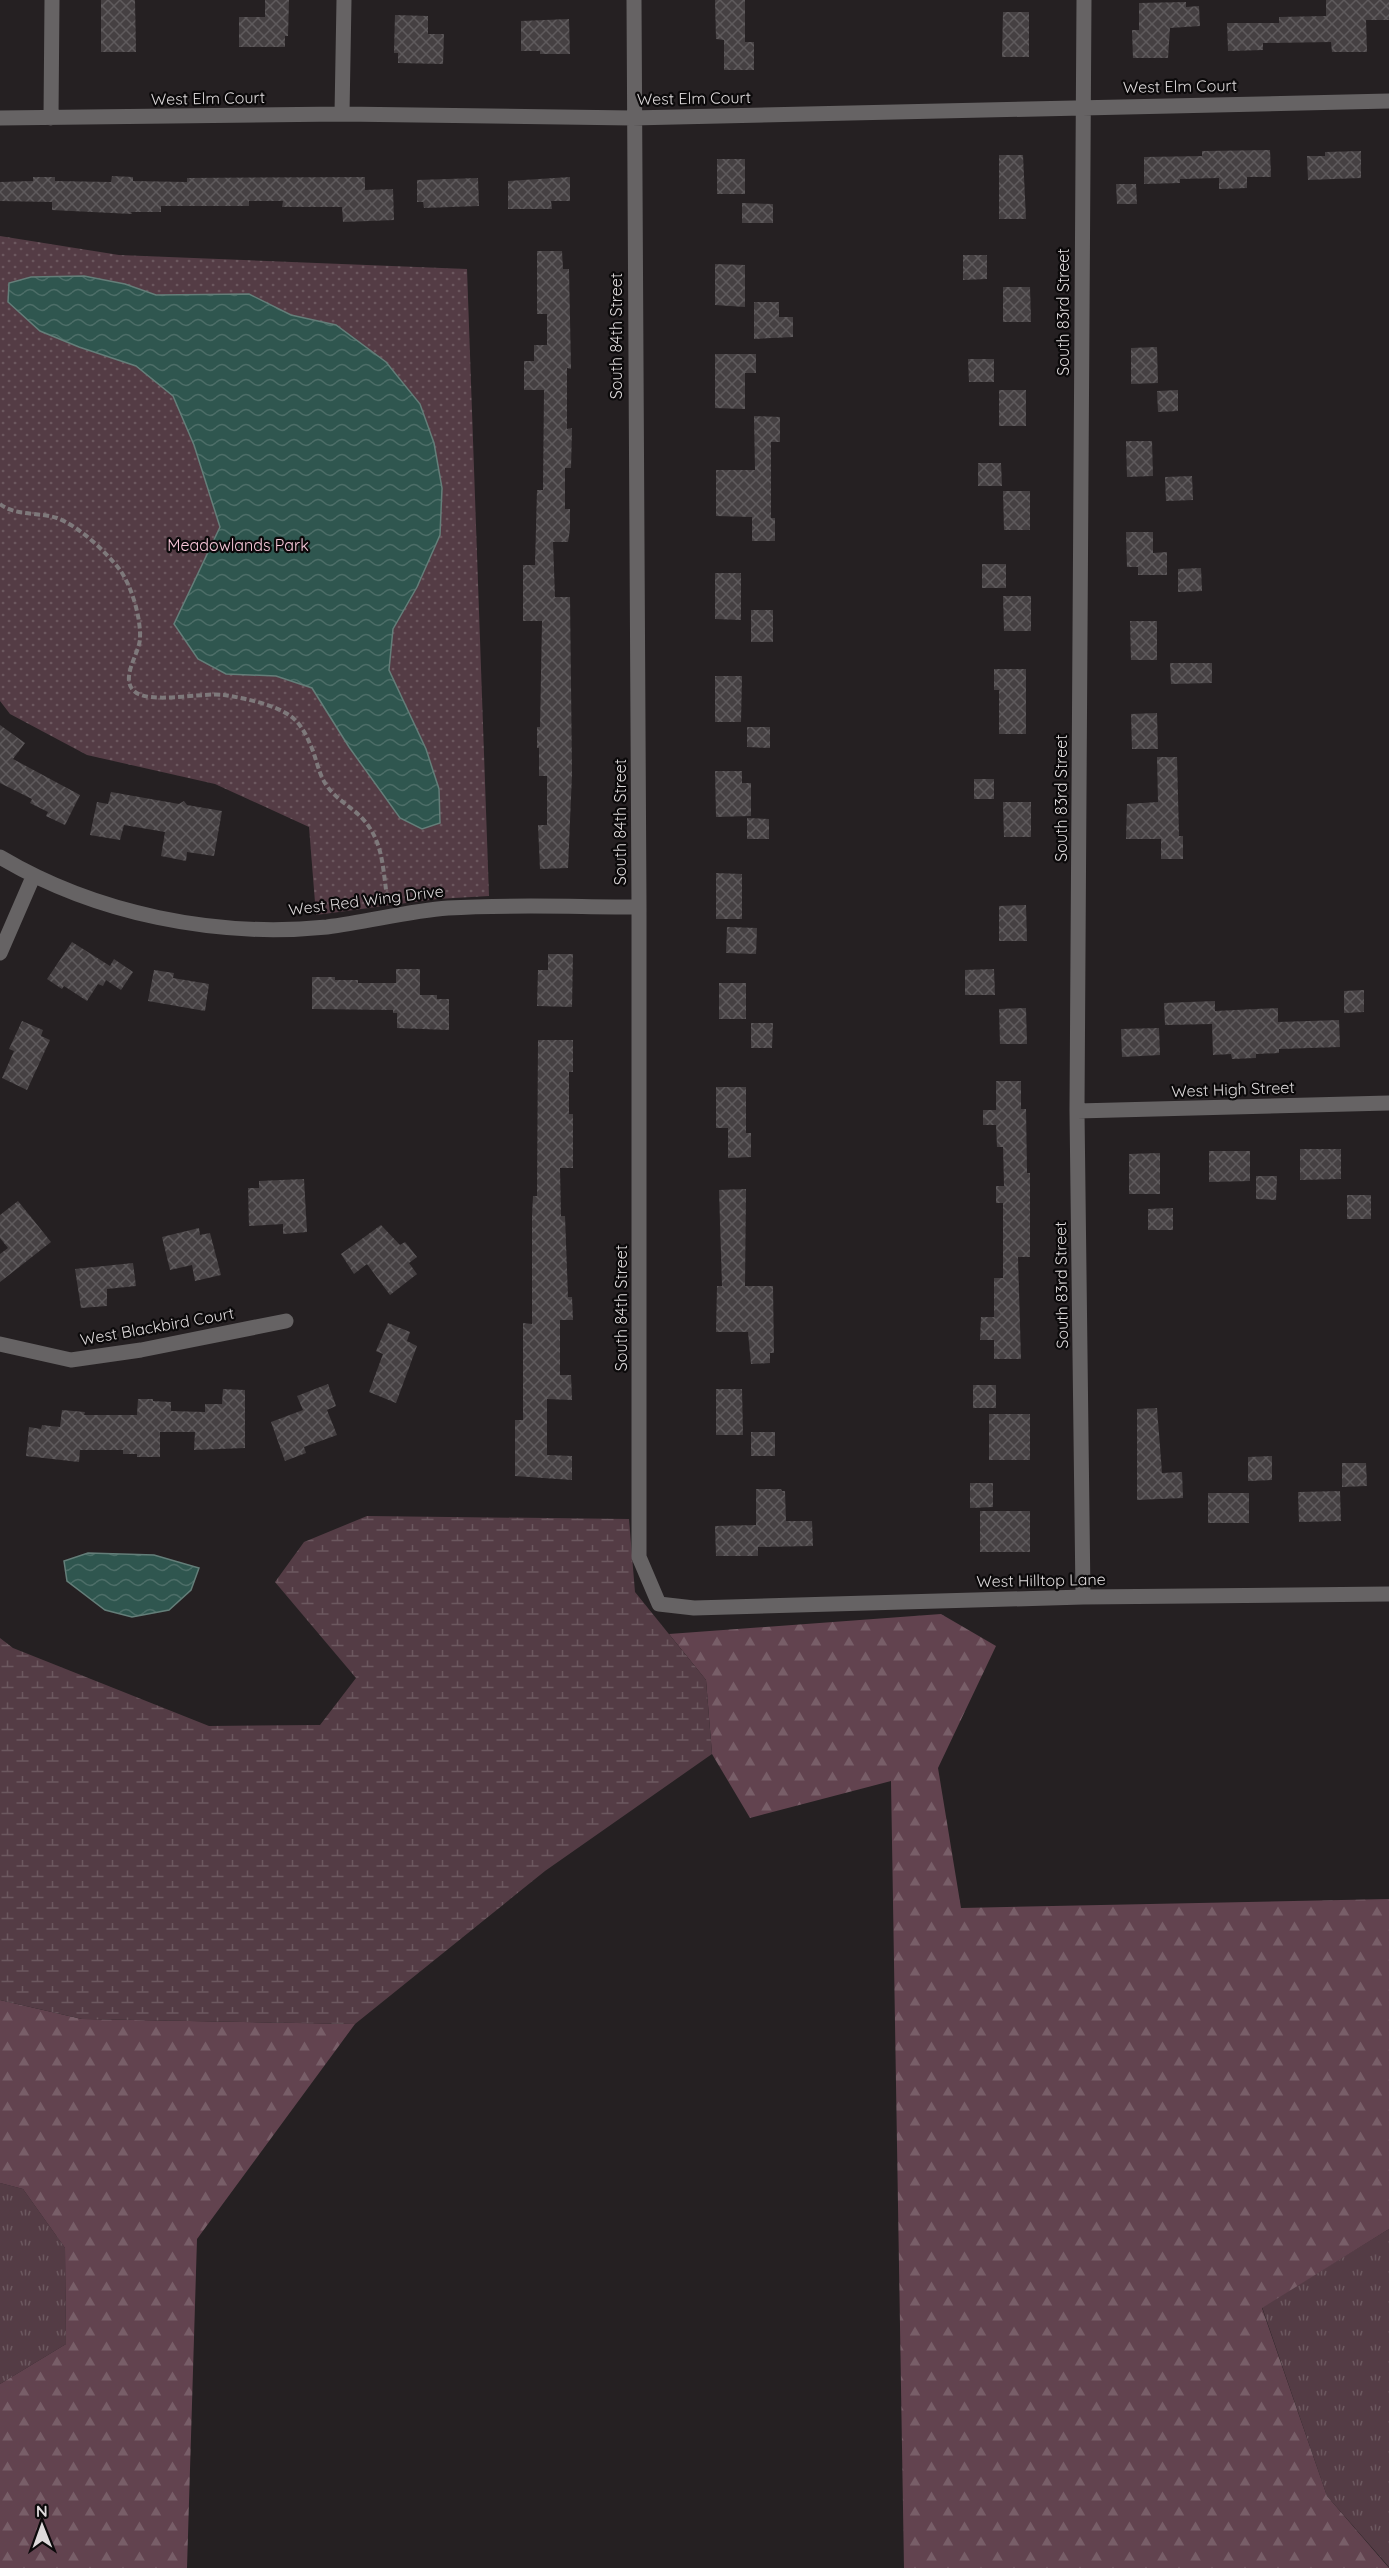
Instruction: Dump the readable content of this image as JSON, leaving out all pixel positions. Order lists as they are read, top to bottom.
{
  "streets": {
    "street": [
      "West Elm Court",
      "South 83rd Street",
      "South 84th Street",
      "West Red Wing Drive",
      "West High Street",
      "West Blackbird Court",
      "West Hilltop Lane"
    ]
  },
  "crossings": [
    ["West Elm Court", "South 83rd Street"],
    ["West Elm Court", "South 84th Street"],
    ["South 83rd Street", "West High Street"],
    ["South 83rd Street", "West Hilltop Lane"],
    ["South 84th Street", "West Red Wing Drive"],
    ["South 84th Street", "West Hilltop Lane"]
  ],
  "parks": ["Meadowlands Park"],
  "north": "top"
}
